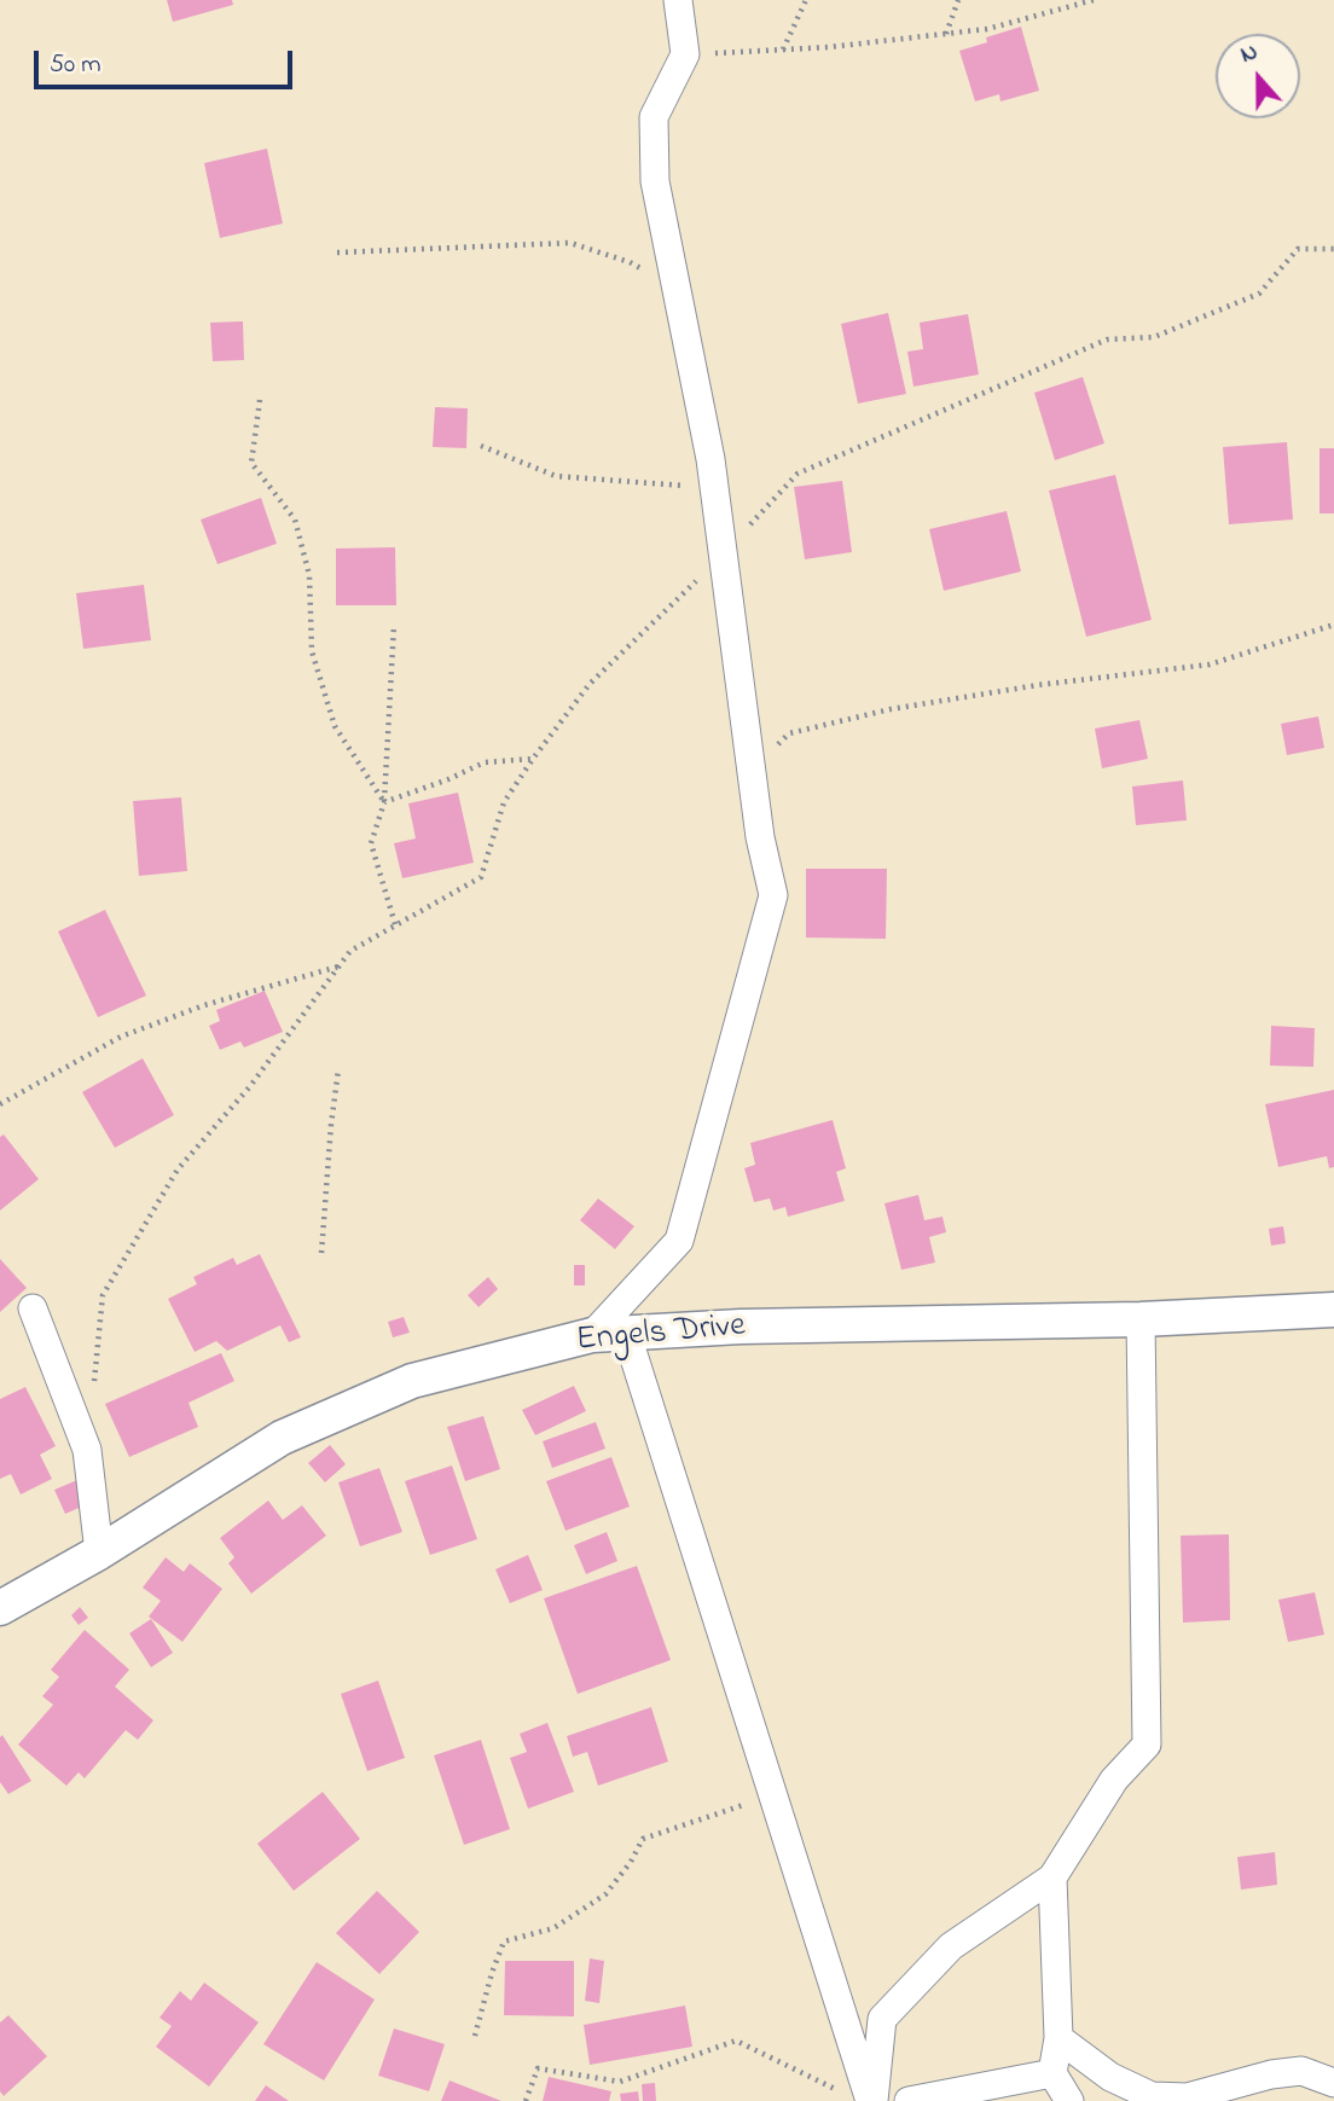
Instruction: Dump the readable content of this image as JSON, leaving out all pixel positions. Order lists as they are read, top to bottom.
{
  "streets": {
    "street": ["Engels Drive"]
  },
  "scale_bar": "50 m",
  "north": "top"
}
